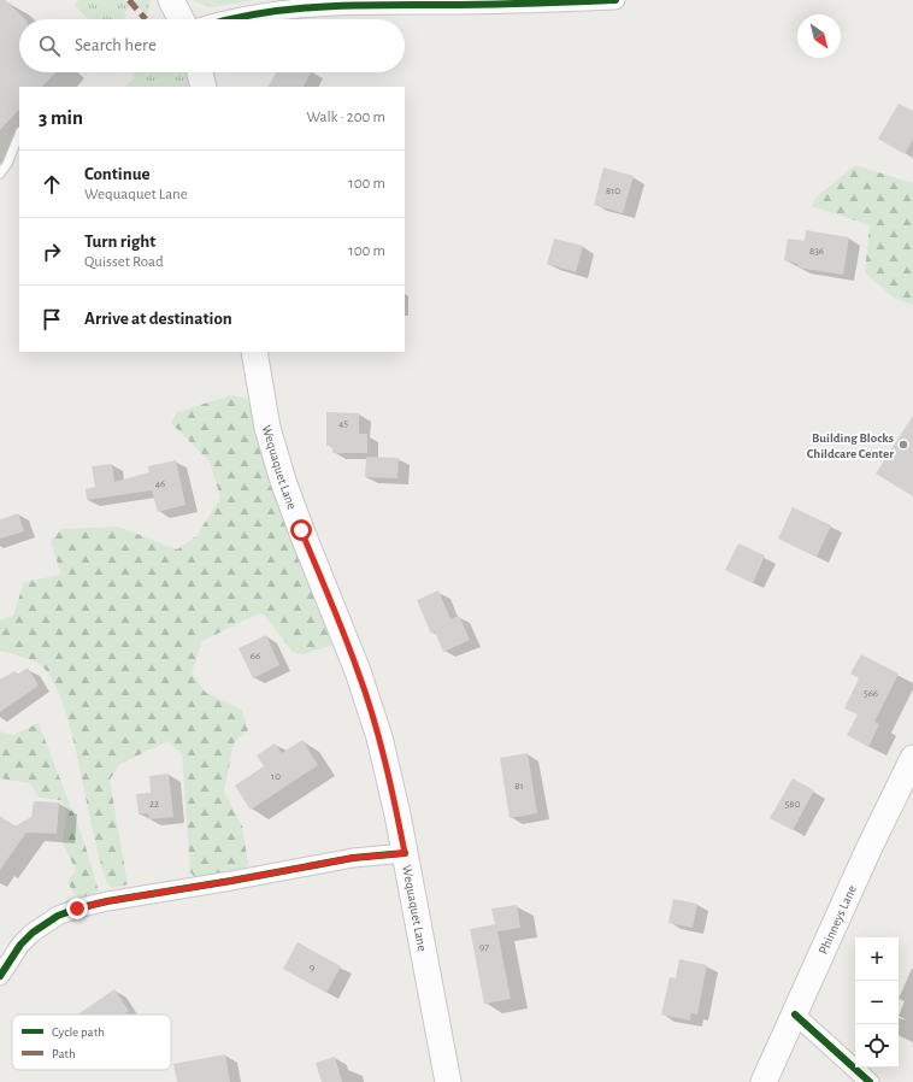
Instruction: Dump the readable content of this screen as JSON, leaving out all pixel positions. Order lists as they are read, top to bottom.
{
  "streets": {
    "main road": ["Wequaquet Lane", "Phinneys Lane"]
  },
  "places": ["Building Blocks Childcare Center"],
  "house_numbers": [
    "810",
    "836",
    "45",
    "46",
    "66",
    "566",
    "10",
    "81",
    "22",
    "580",
    "97",
    "9"
  ],
  "legend": ["Cycle path", "Path"],
  "north": "bottom right",
  "page": {
    "search": "Search here",
    "heading": ["3 min", "Walk · 200 m"],
    "list": [
      ["Continue", "Wequaquet Lane", "100 m"],
      ["Turn right", "Quisset Road", "100 m"],
      "Arrive at destination"
    ],
    "map_buttons": ["+", "−"]
  }
}
